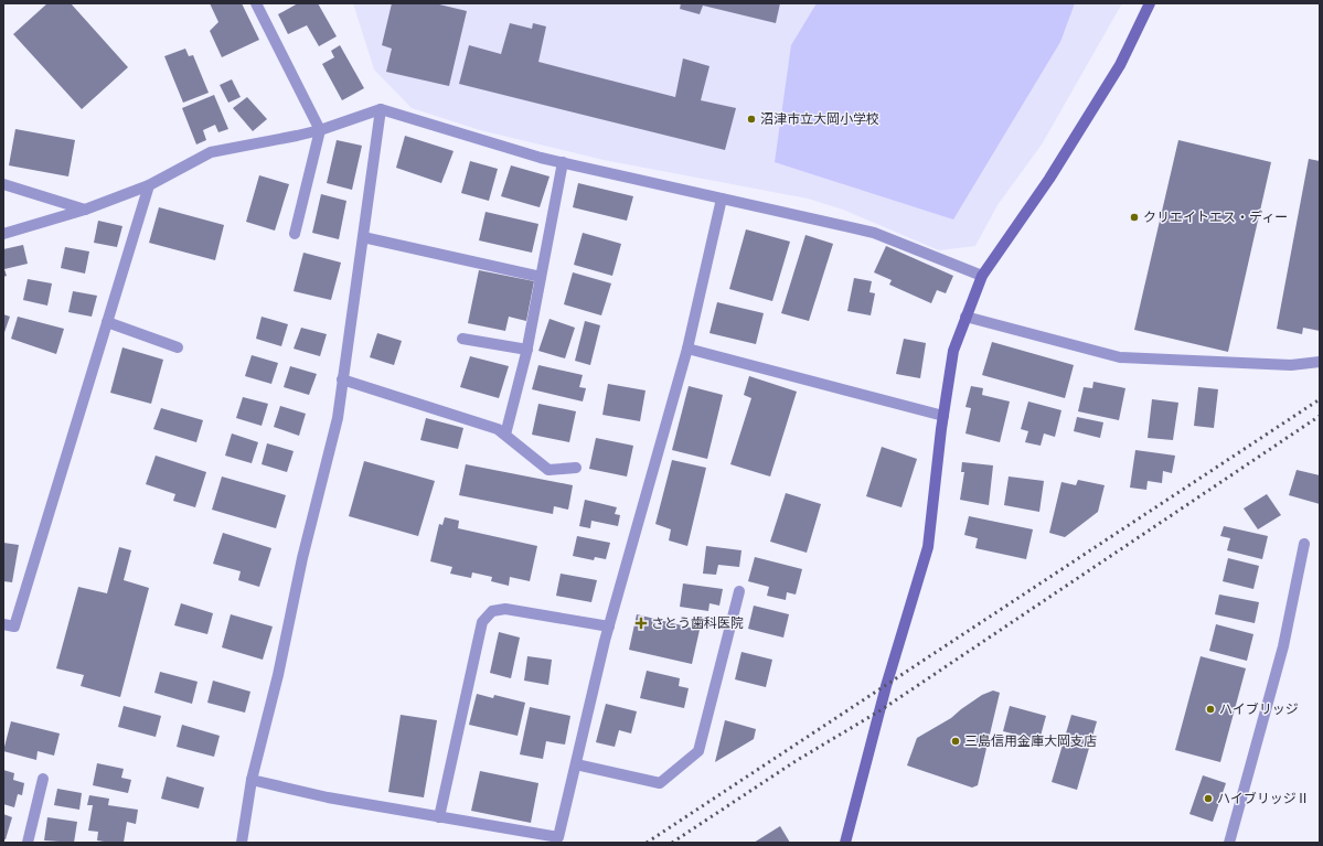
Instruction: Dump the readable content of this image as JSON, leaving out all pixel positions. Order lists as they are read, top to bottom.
{
  "places": {
    "other": [
      "沼津市立大岡小学校",
      "クリエイトエス・ディー",
      "ハイブリッジ",
      "三島信用金庫大岡支店",
      "ハイブリッジⅡ"
    ],
    "health": ["さとう歯科医院"]
  }
}
